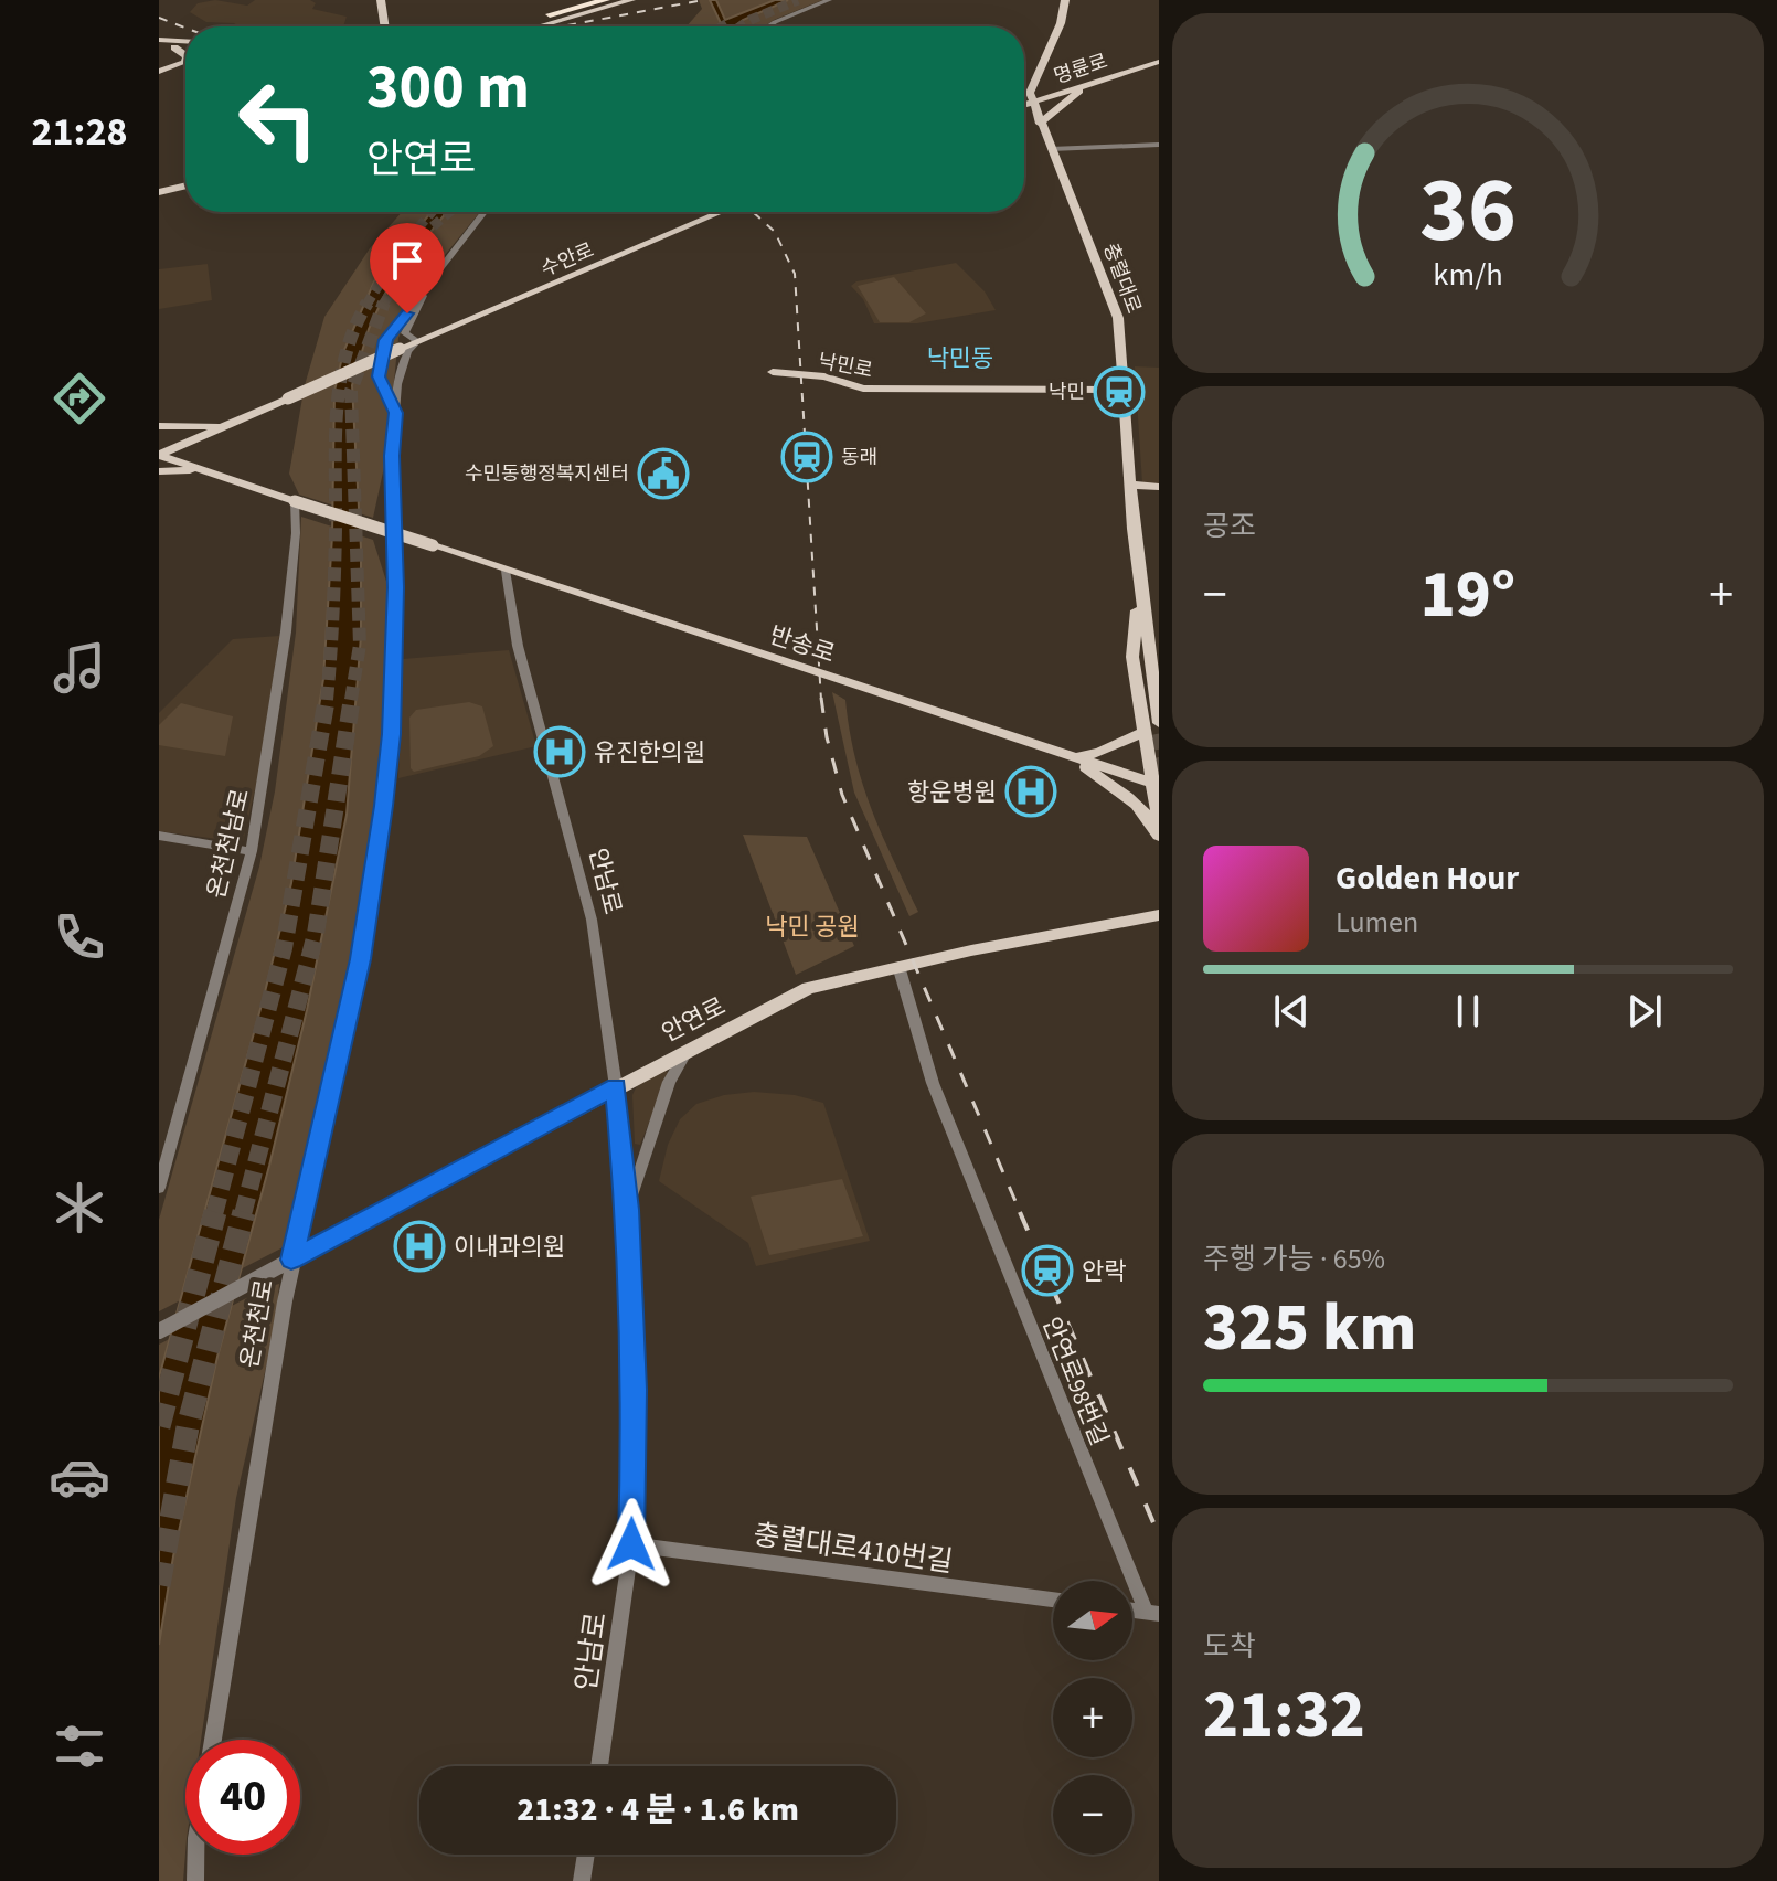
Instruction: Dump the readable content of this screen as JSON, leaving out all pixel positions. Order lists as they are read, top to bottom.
{
  "streets": {
    "main road": [
      "명륜로",
      "수안로",
      "충렬대로",
      "낙민로",
      "반송로",
      "안연로"
    ],
    "street": [
      "온천천남로",
      "안남로",
      "온천천로",
      "안연로98번길",
      "충렬대로410번길"
    ]
  },
  "crossings": [
    ["명륜로", "충렬대로"],
    ["충렬대로", "낙민로"],
    ["충렬대로", "반송로"],
    ["반송로", "온천천남로"],
    ["반송로", "안남로"],
    ["안남로", "안연로"],
    ["안남로", "충렬대로410번길"],
    ["안연로", "온천천로"],
    ["안연로", "안연로98번길"]
  ],
  "districts": ["낙민동"],
  "parks": ["낙민 공원"],
  "places": {
    "station": ["낙민", "동래", "안락"],
    "public building": ["수민동행정복지센터"],
    "hospital": ["유진한의원", "항운병원", "이내과의원"]
  },
  "north": "right",
  "page": {
    "tabs": "21:28",
    "turn": ["300 m", "안연로"],
    "tile": [
      "공조",
      ["주행 가능 · 65%", "325 km"],
      ["도착", "21:32"]
    ],
    "heat": ["−", "19°", "+"],
    "song": ["Golden Hour", "Lumen"],
    "map_buttons": ["+", "−"],
    "limit": "40",
    "trip": "21:32 · 4 분 · 1.6 km",
    "gauge": ["36", "km/h"]
  }
}
